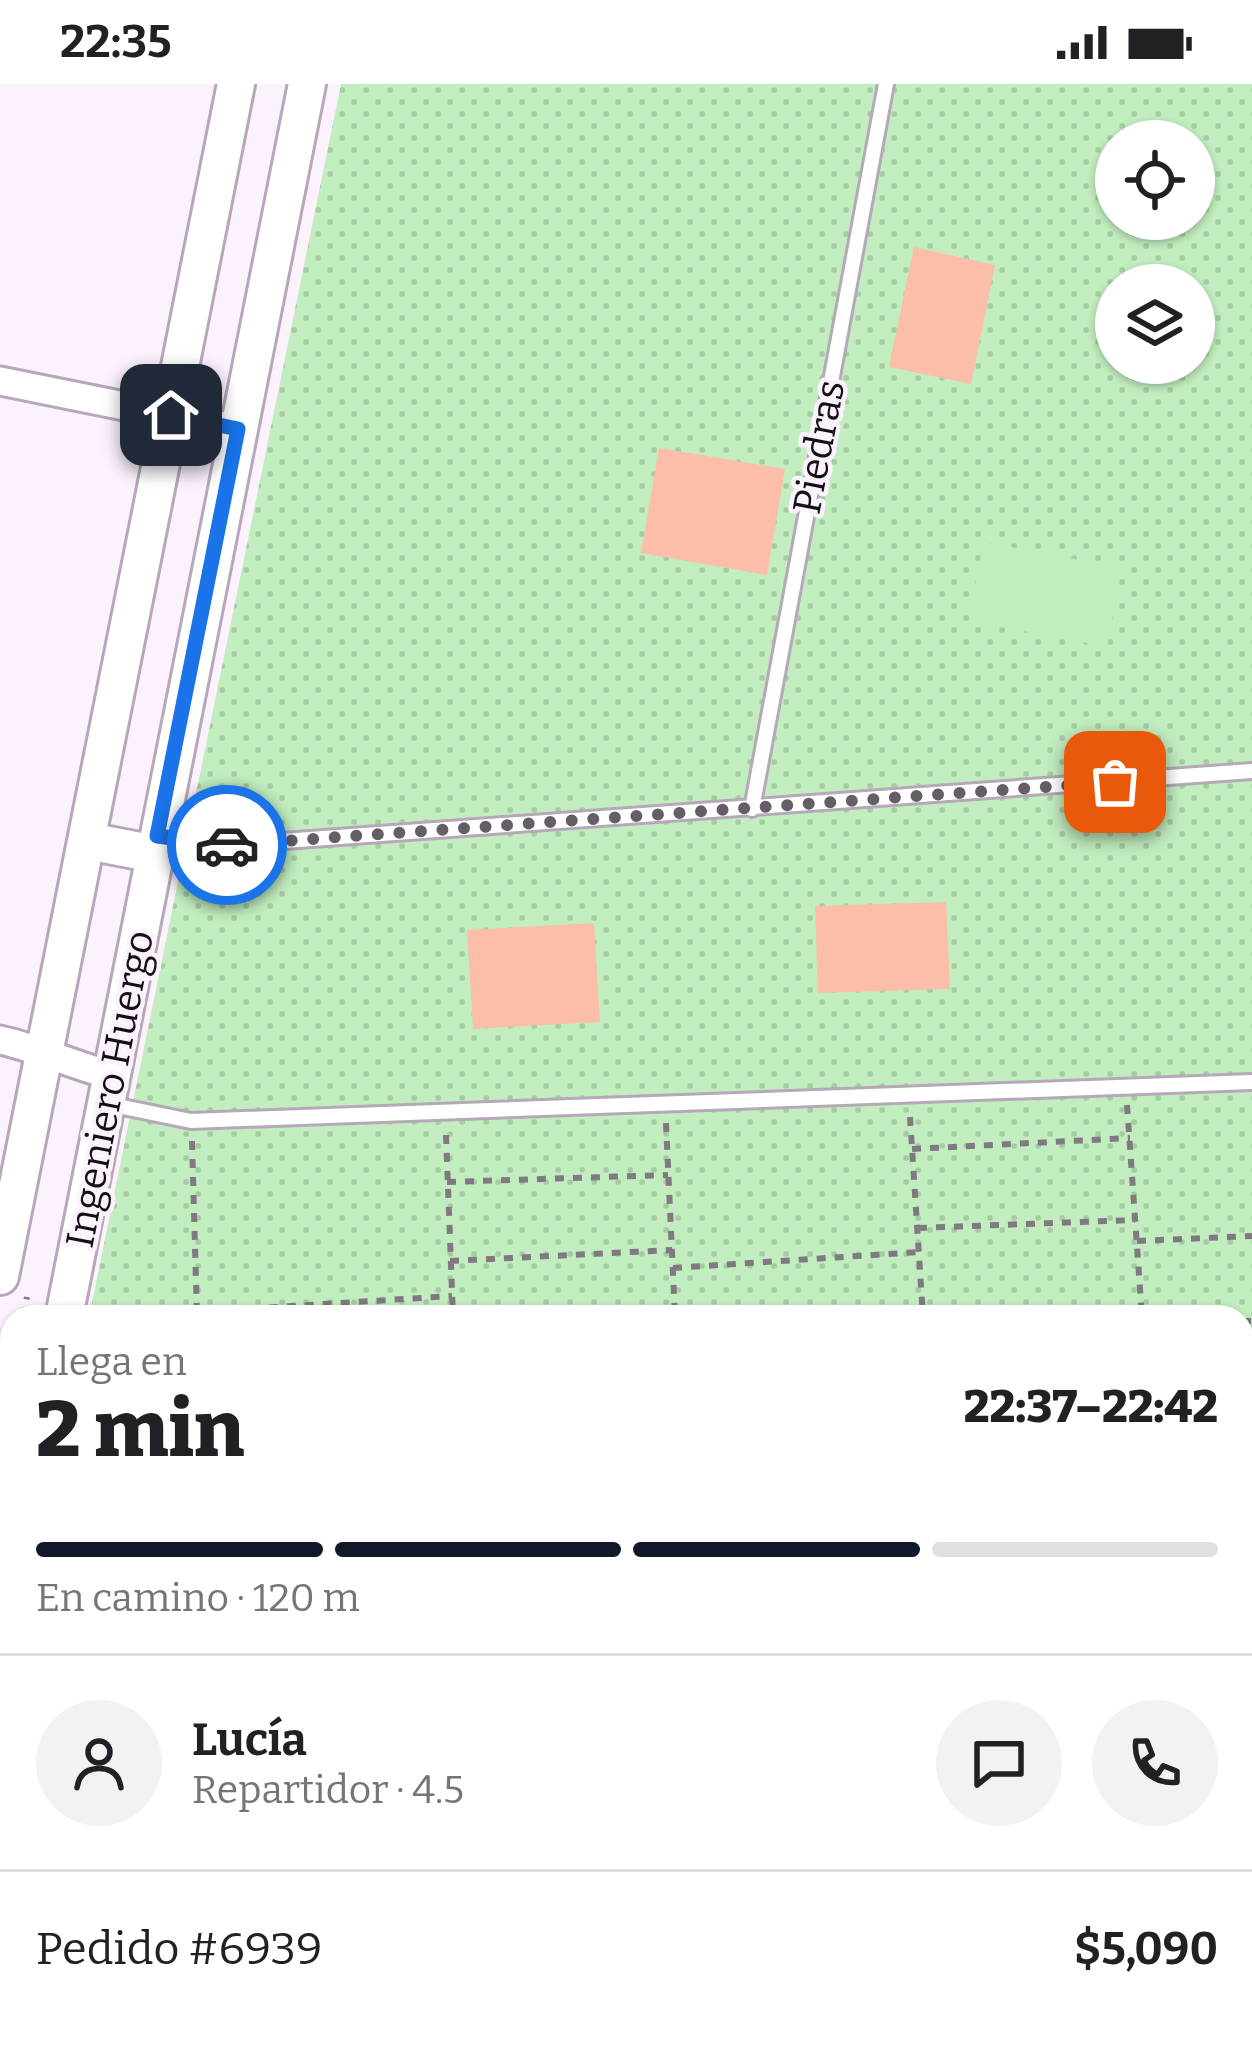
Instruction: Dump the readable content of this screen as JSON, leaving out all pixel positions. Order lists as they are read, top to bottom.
{
  "streets": {
    "street": ["Ingeniero Huergo"],
    "lane": ["Piedras"]
  },
  "page": {
    "status": "22:35",
    "heading": ["2 min", "Llega en", "22:37–22:42"],
    "panel": [
      "Lucía",
      "Repartidor · 4.5",
      "Pedido #6939",
      "$5,090"
    ],
    "bar": "En camino · 120 m"
  }
}
